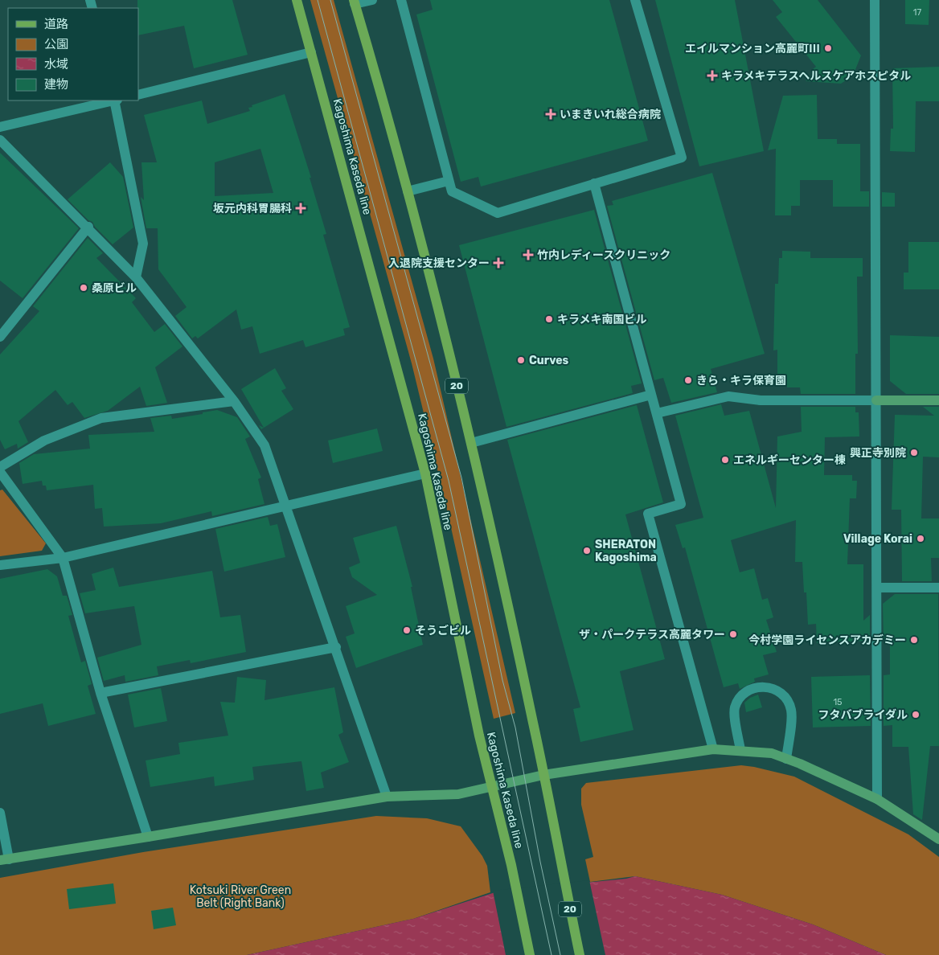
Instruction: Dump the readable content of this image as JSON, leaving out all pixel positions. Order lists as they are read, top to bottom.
{
  "streets": {
    "main road": ["Kagoshima Kaseda line", "20"]
  },
  "parks": ["Kotsuki River Green Belt (Right Bank)"],
  "places": {
    "other": [
      "エイルマンション高麗町Ⅲ",
      "桑原ビル",
      "キラメキ南国ビル",
      "Curves",
      "きら・キラ保育園",
      "興正寺別院",
      "エネルギーセンター棟",
      "Village Korai",
      "SHERATON Kagoshima",
      "そうごビル",
      "ザ・パークテラス高麗タワー",
      "今村学園ライセンスアカデミー",
      "フタバブライダル"
    ],
    "health": [
      "キラメキテラスヘルスケアホスピタル",
      "いまきいれ総合病院",
      "坂元内科胃腸科",
      "竹内レディースクリニック",
      "入退院支援センター"
    ]
  },
  "house_numbers": ["17", "15"],
  "legend": [
    "道路",
    "公園",
    "水域",
    "建物"
  ]
}
